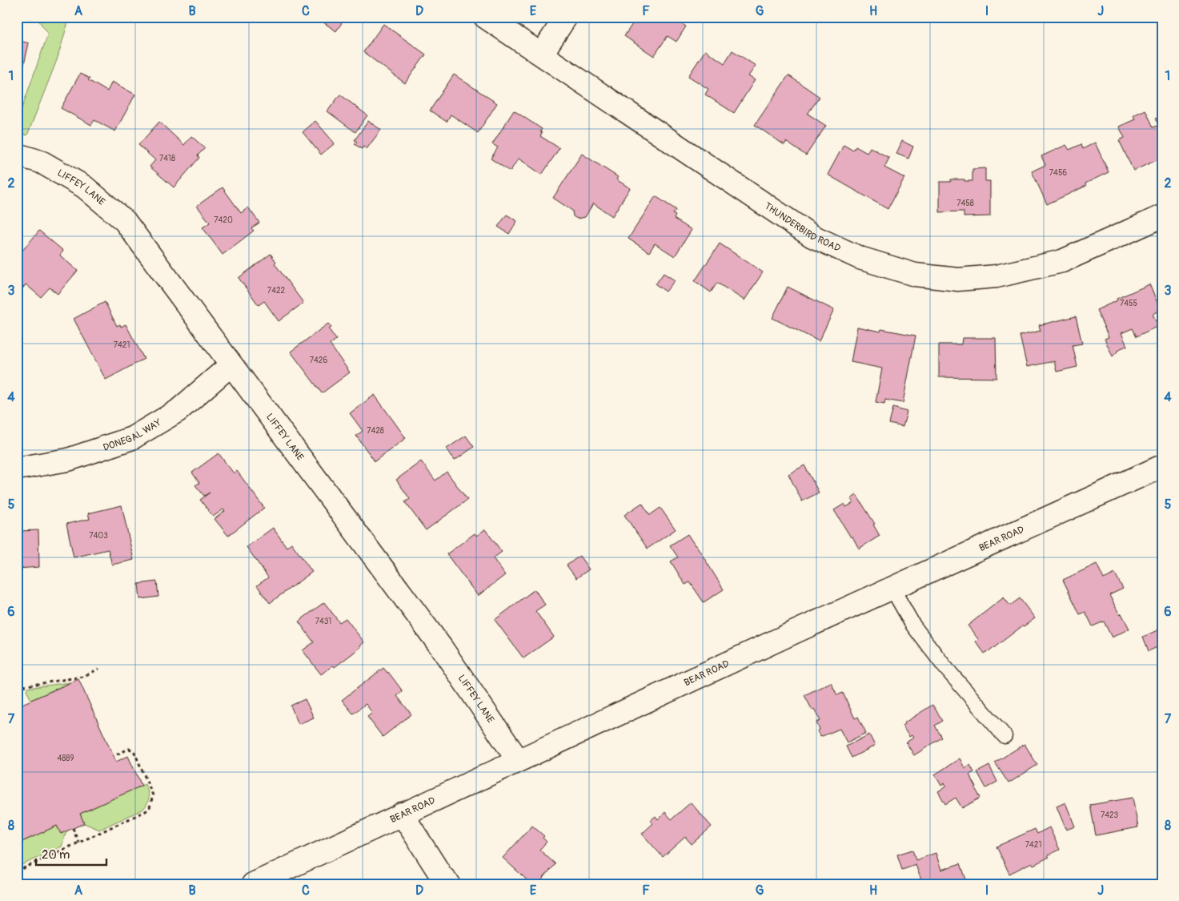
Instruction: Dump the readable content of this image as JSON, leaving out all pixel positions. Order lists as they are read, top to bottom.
{
  "streets": {
    "street": [
      "LIFFEY LANE",
      "THUNDERBIRD ROAD",
      "DONEGAL WAY",
      "BEAR ROAD"
    ]
  },
  "crossings": [
    ["LIFFEY LANE", "DONEGAL WAY"],
    ["LIFFEY LANE", "BEAR ROAD"]
  ],
  "house_numbers": [
    "7418",
    "7456",
    "7458",
    "7420",
    "7422",
    "7455",
    "7421",
    "7426",
    "7428",
    "7403",
    "7431",
    "4889",
    "7423",
    "7421"
  ],
  "scale_bar": "20 m",
  "grid": {
    "columns": [
      "A",
      "B",
      "C",
      "D",
      "E",
      "F",
      "G",
      "H",
      "I",
      "J"
    ],
    "rows": [
      "1",
      "2",
      "3",
      "4",
      "5",
      "6",
      "7",
      "8"
    ]
  }
}
